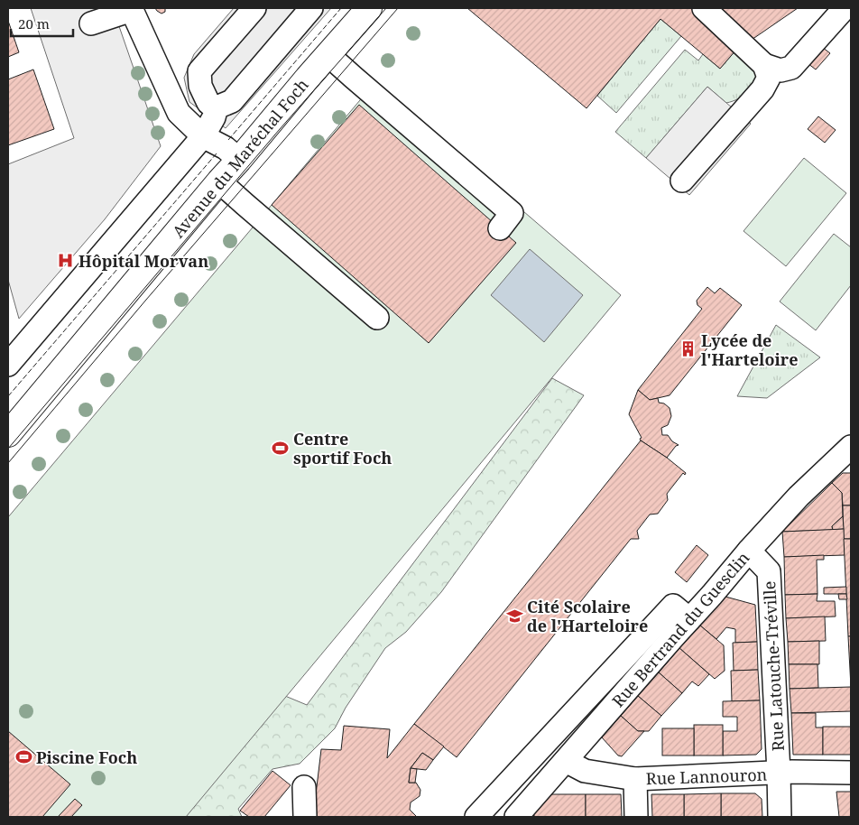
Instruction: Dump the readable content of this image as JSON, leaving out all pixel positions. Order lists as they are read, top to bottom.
{
  "streets": {
    "main road": ["Avenue du Maréchal Foch"],
    "street": ["Rue Bertrand du Guesclin", "Rue Latouche-Tréville", "Rue Lannouron"]
  },
  "crossings": [
    ["Rue Bertrand du Guesclin", "Rue Latouche-Tréville"],
    ["Rue Bertrand du Guesclin", "Rue Lannouron"],
    ["Rue Latouche-Tréville", "Rue Lannouron"]
  ],
  "places": {
    "hospital": ["Hôpital Morvan"],
    "building": ["Lycée de l'Harteloire"],
    "sports": ["Centre sportif Foch", "Piscine Foch"],
    "school or university": ["Cité Scolaire de l'Harteloire"]
  },
  "scale_bar": "20 m"
}
